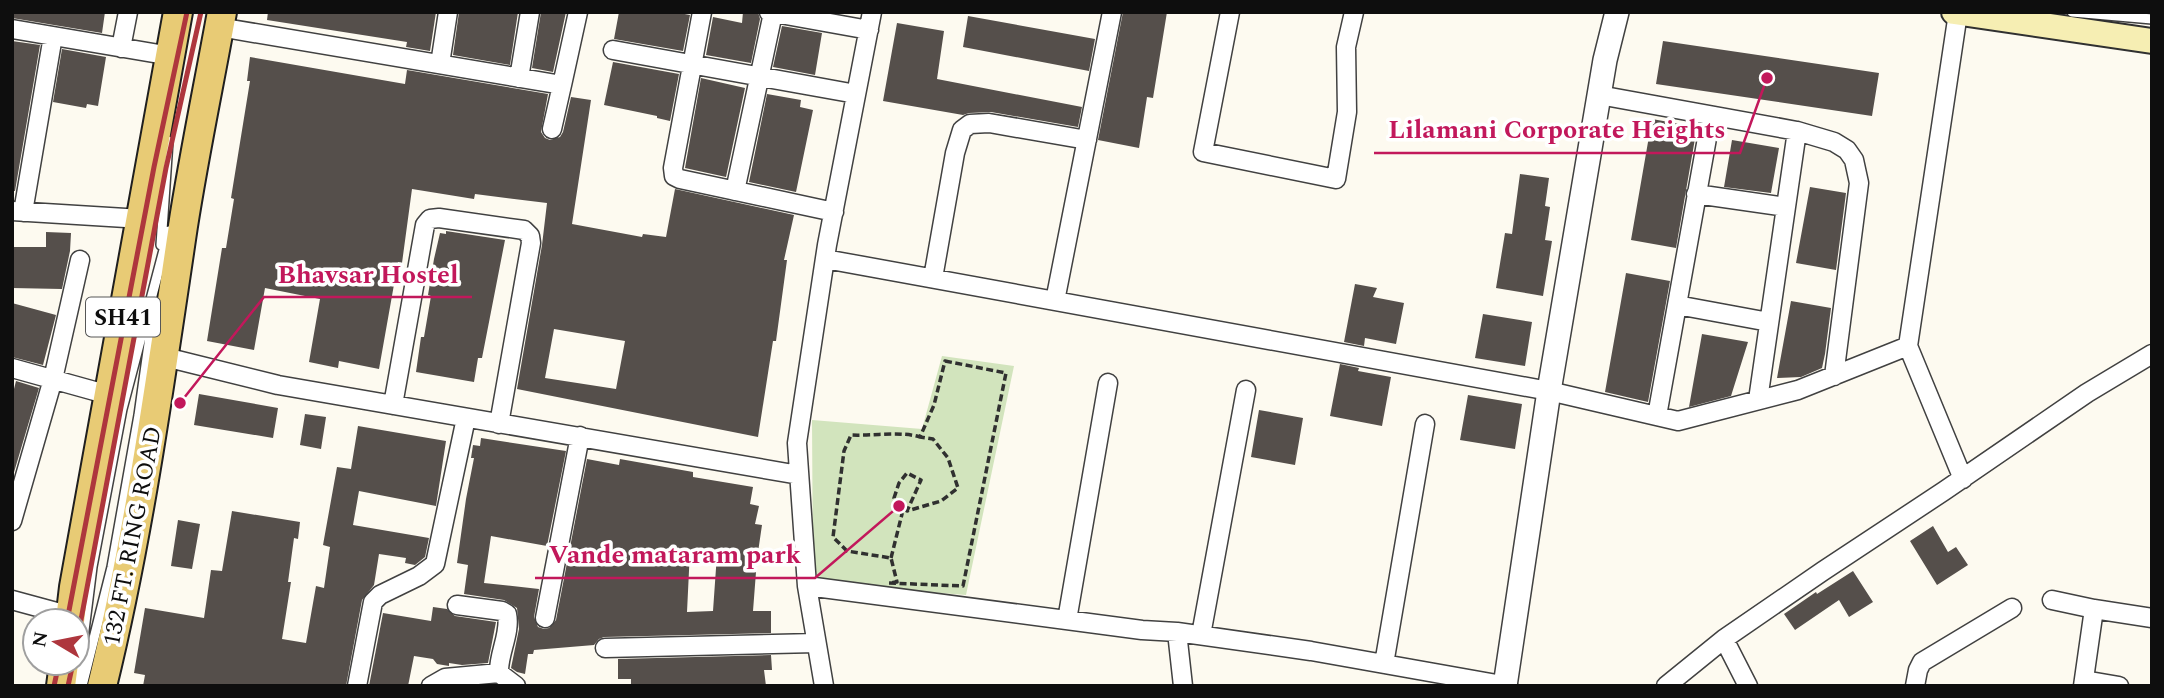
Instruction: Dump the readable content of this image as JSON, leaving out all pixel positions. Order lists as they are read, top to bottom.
{
  "streets": {
    "main road": ["SH41", "132 FT. RING ROAD"]
  },
  "places": ["Lilamani Corporate Heights", "Bhavsar Hostel", "Vande mataram park"],
  "north": "left"
}
